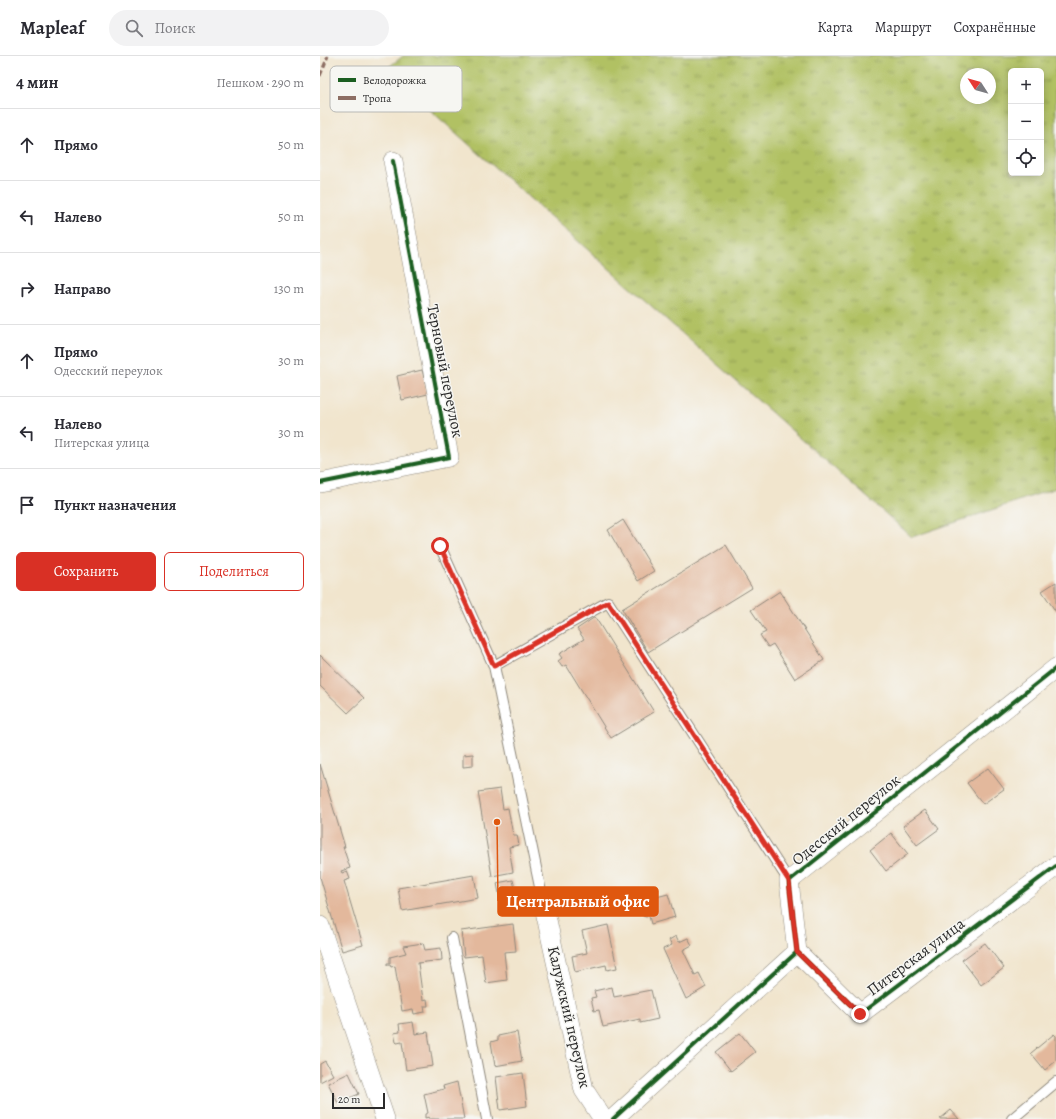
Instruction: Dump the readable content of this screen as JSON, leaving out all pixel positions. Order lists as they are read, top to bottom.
{
  "streets": {
    "street": [
      "Терновый переулок",
      "Одесский переулок",
      "Питерская улица",
      "Калужский переулок"
    ]
  },
  "crossings": [
    ["Одесский переулок", "Питерская улица"]
  ],
  "places": ["Центральный офис"],
  "legend": ["Велодорожка", "Тропа"],
  "scale_bar": "20 m",
  "north": "top left",
  "page": {
    "header": "Mapleaf",
    "search": "Поиск",
    "nav": ["Карта", "Маршрут", "Сохранённые"],
    "heading": ["4 мин", "Пешком · 290 m"],
    "map_buttons": ["+", "−"],
    "list": [
      ["Прямо", "50 m"],
      ["Налево", "50 m"],
      ["Направо", "130 m"],
      ["Прямо", "Одесский переулок", "30 m"],
      ["Налево", "Питерская улица", "30 m"],
      "Пункт назначения"
    ],
    "buttons": ["Сохранить", "Поделиться"],
    "scale": "20 m"
  }
}
